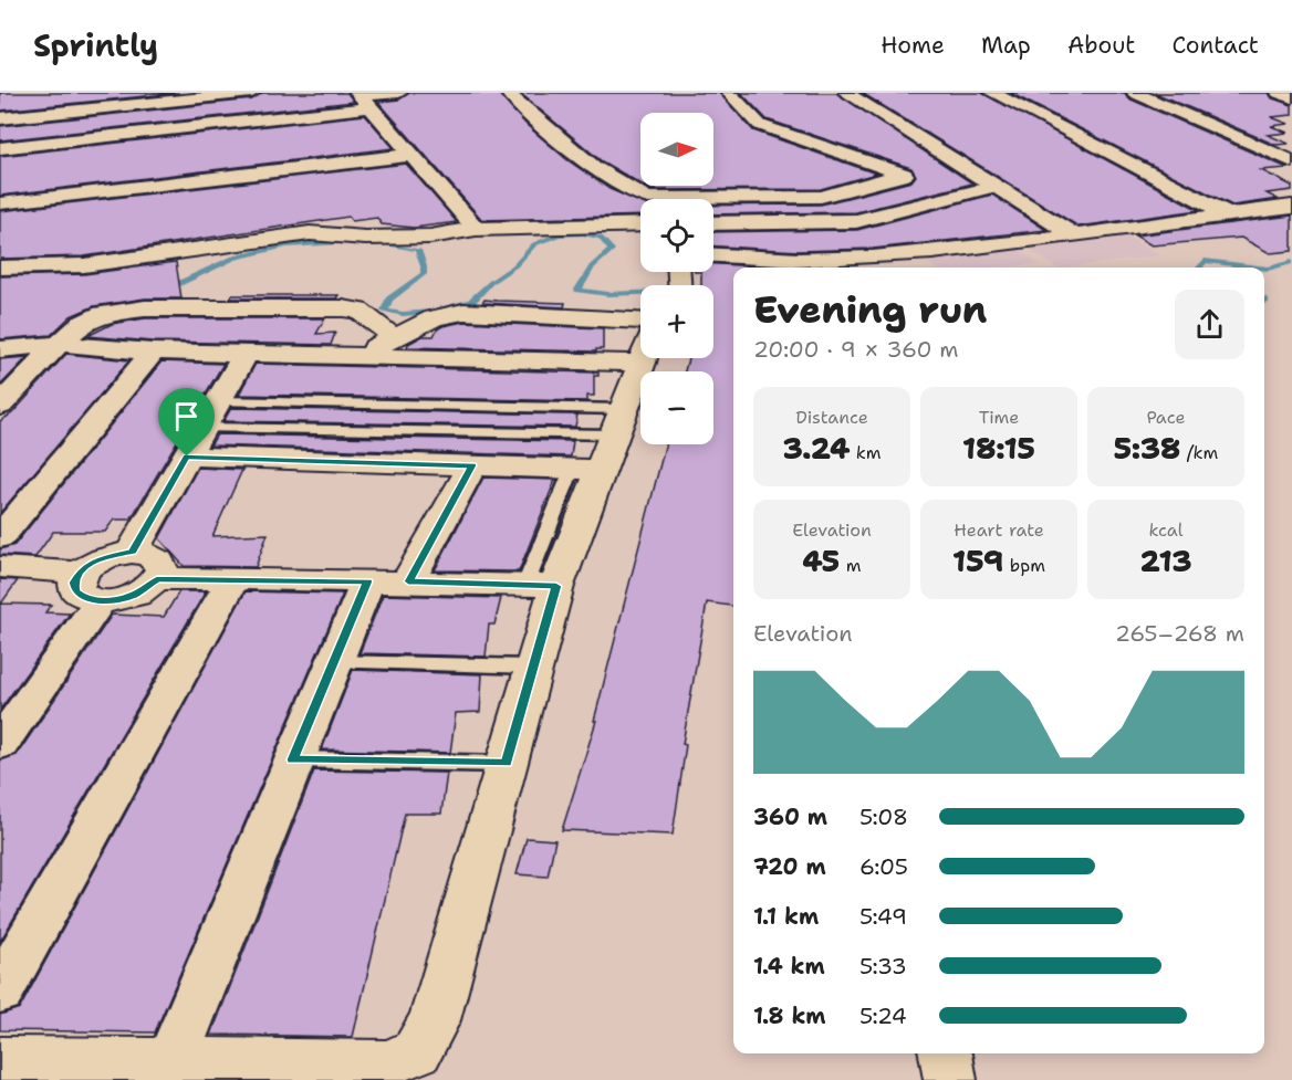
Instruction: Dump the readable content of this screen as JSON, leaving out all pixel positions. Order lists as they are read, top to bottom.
{
  "north": "right",
  "page": {
    "header": "Sprintly",
    "nav": [
      "Home",
      "Map",
      "About",
      "Contact"
    ],
    "map_buttons": ["+", "−"],
    "heading": ["Evening run", "20:00 · 9 × 360 m"],
    "stats": [
      ["Distance", "3.24 km"],
      ["Time", "18:15"],
      ["Pace", "5:38 /km"],
      ["Elevation", "45 m"],
      ["Heart rate", "159 bpm"],
      ["kcal", "213"]
    ],
    "chart": ["Elevation", "265–268 m"],
    "list": [
      {
        "name": "360 m",
        "note": "5:08"
      },
      {
        "name": "720 m",
        "note": "6:05"
      },
      {
        "name": "1.1 km",
        "note": "5:49"
      },
      {
        "name": "1.4 km",
        "note": "5:33"
      },
      {
        "name": "1.8 km",
        "note": "5:24"
      }
    ]
  }
}
